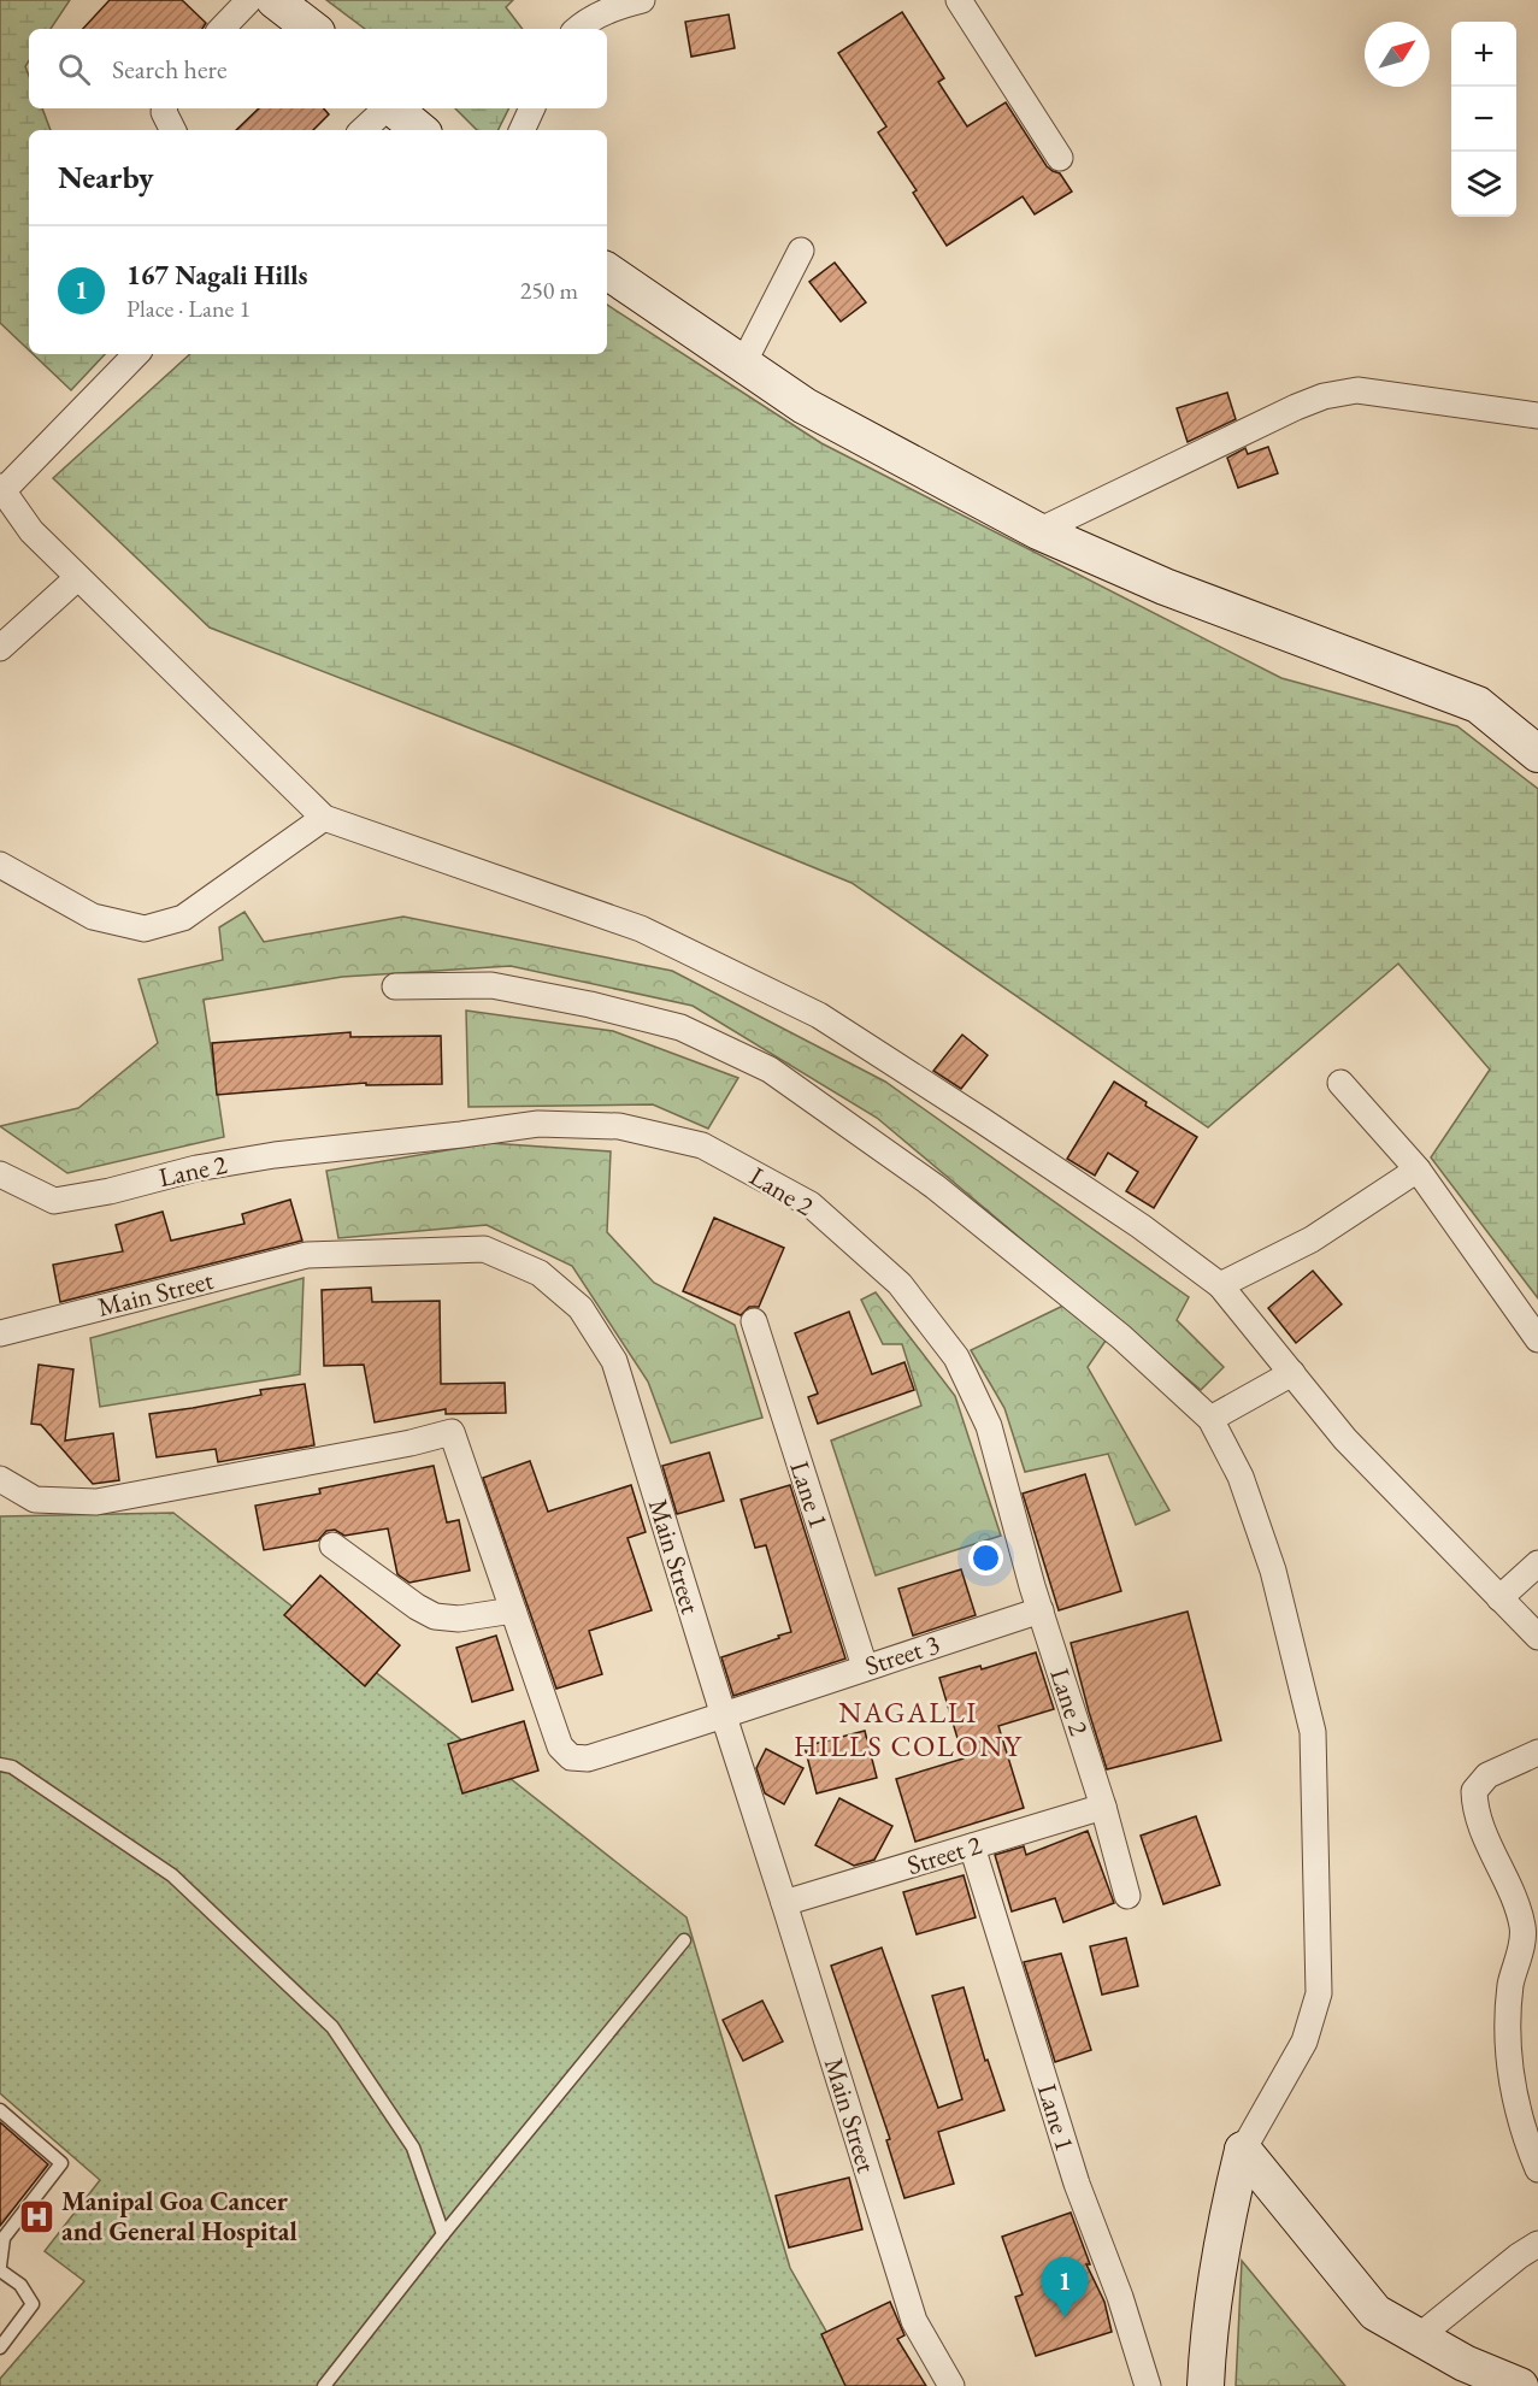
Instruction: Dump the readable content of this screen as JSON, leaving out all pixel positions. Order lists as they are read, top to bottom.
{
  "streets": {
    "street": [
      "Lane 2",
      "Main Street",
      "Lane 1",
      "Street 3",
      "Street 2"
    ]
  },
  "crossings": [
    ["Lane 2", "Street 3"],
    ["Lane 2", "Street 2"],
    ["Main Street", "Street 3"],
    ["Main Street", "Street 2"],
    ["Lane 1", "Street 3"],
    ["Lane 1", "Street 2"]
  ],
  "districts": ["NAGALLI HILLS COLONY"],
  "places": {
    "hospital": ["Manipal Goa Cancer and General Hospital"]
  },
  "north": "top right",
  "page": {
    "map_buttons": ["+", "−"],
    "search": "Search here",
    "heading": "Nearby",
    "list": [
      {
        "mark": "1",
        "name": "167 Nagali Hills",
        "note": "Place · Lane 1",
        "value": "250 m"
      }
    ],
    "pins": "1"
  }
}
